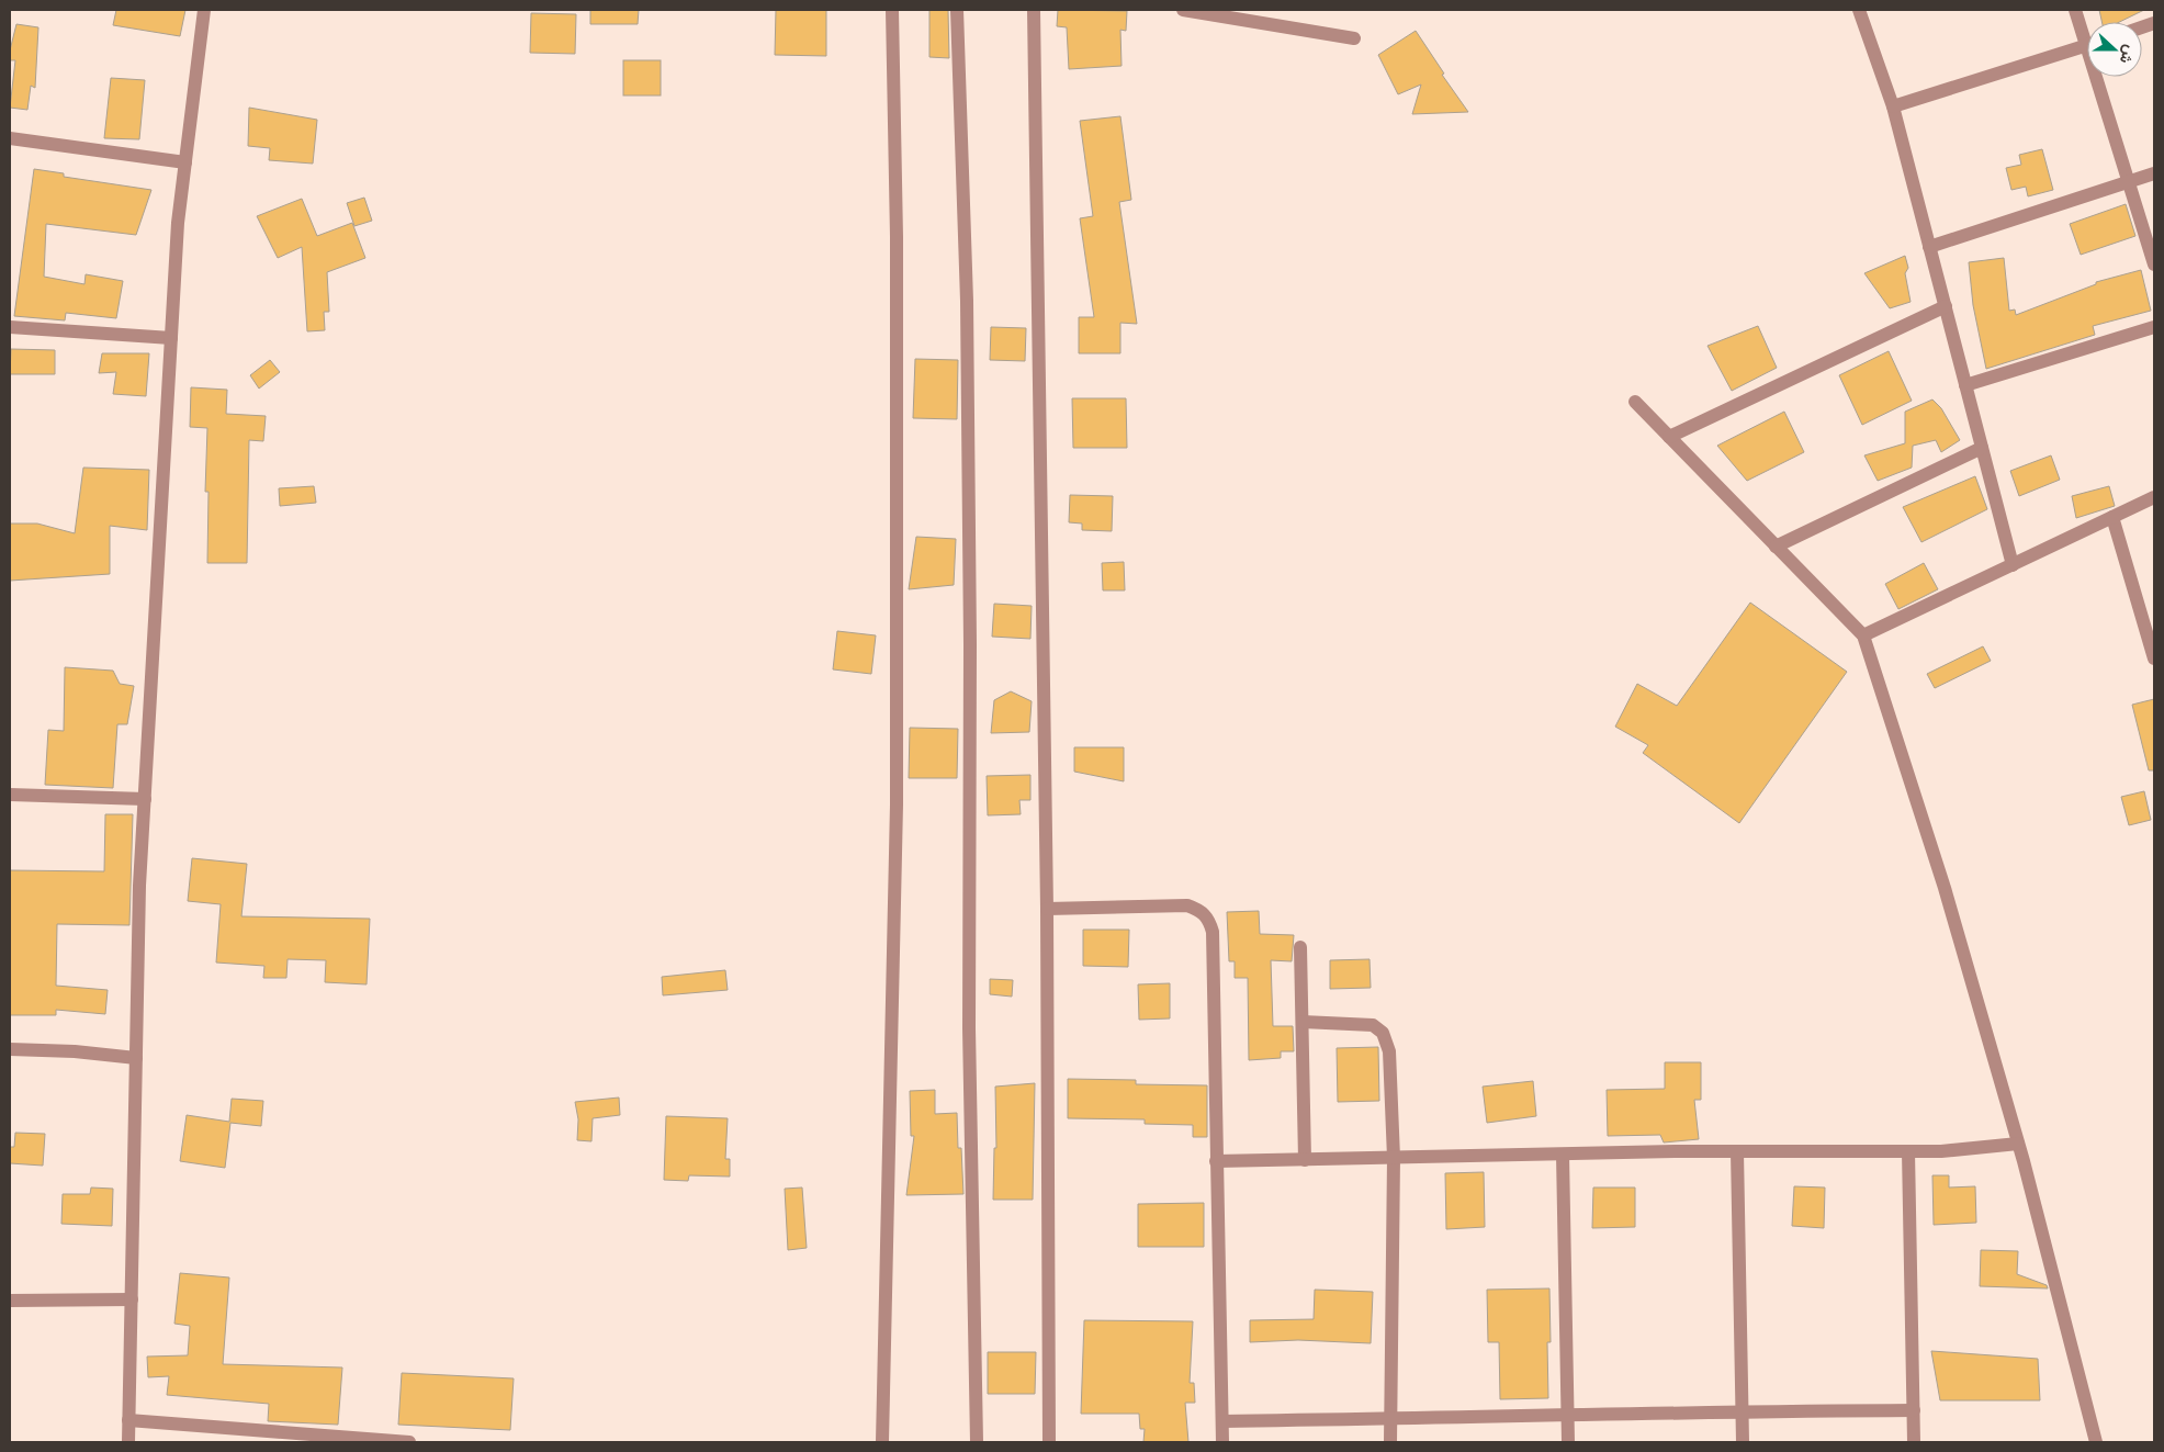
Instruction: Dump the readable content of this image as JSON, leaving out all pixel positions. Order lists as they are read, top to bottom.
{
  "north": "right"
}
